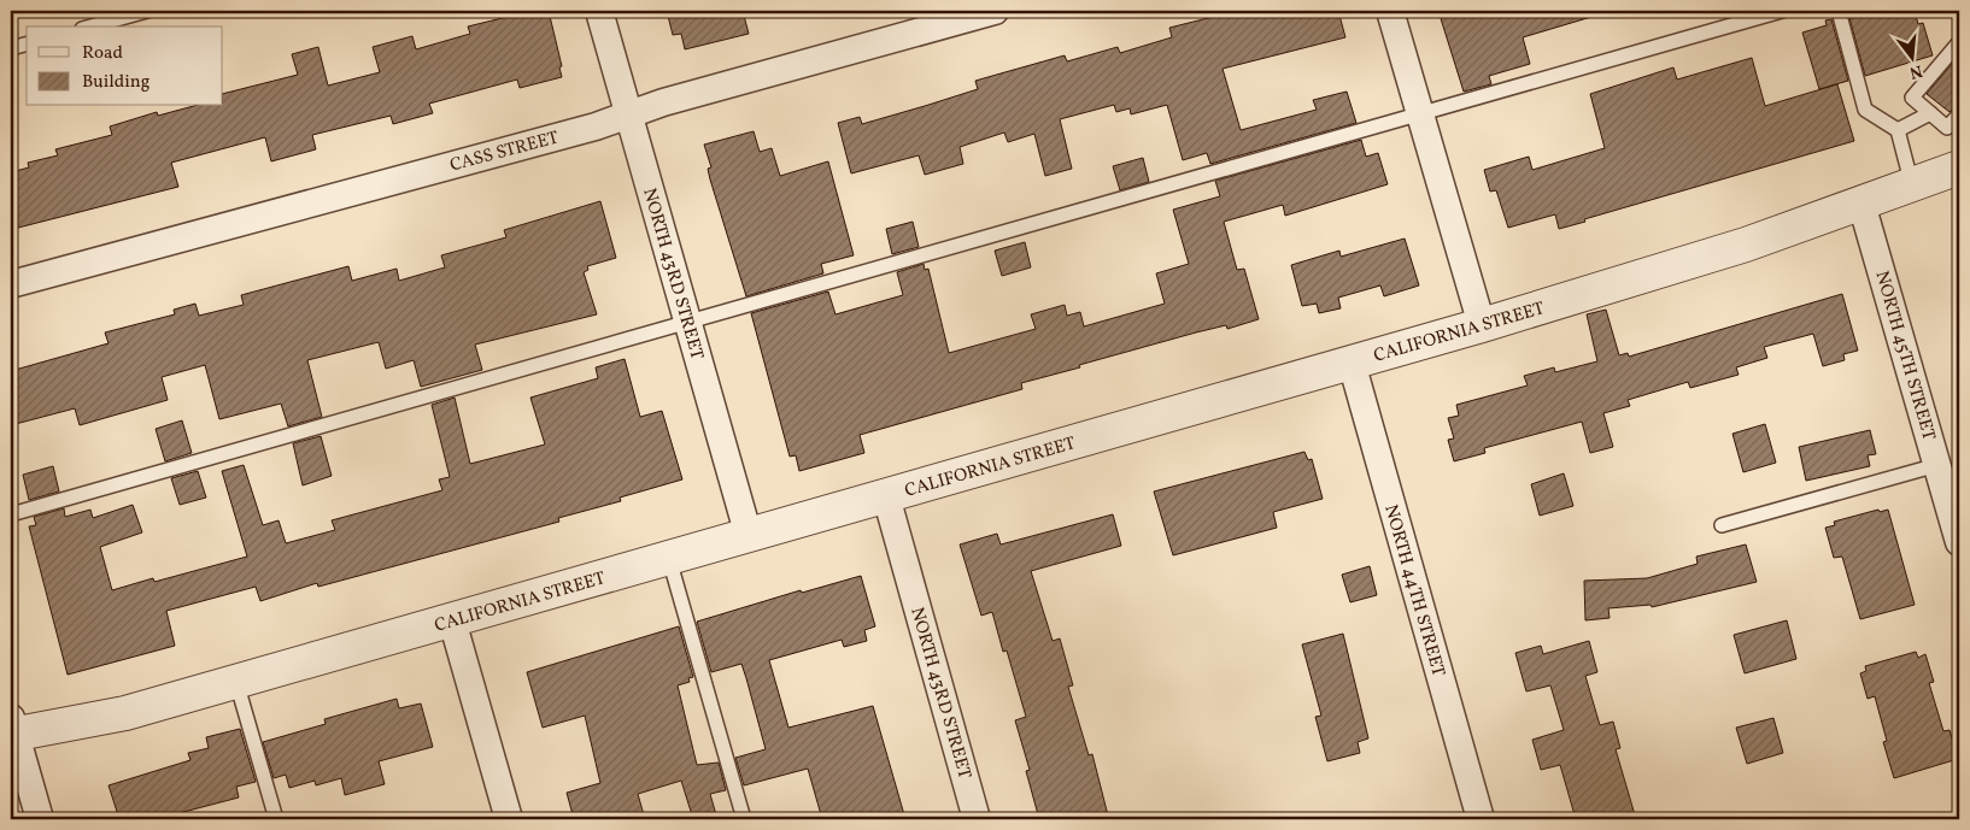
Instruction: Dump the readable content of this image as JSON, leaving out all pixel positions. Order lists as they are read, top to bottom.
{
  "streets": {
    "street": [
      "CASS STREET",
      "NORTH 43RD STREET",
      "CALIFORNIA STREET",
      "NORTH 45TH STREET",
      "NORTH 44TH STREET"
    ]
  },
  "crossings": [
    ["CASS STREET", "NORTH 43RD STREET"],
    ["NORTH 43RD STREET", "CALIFORNIA STREET"],
    ["CALIFORNIA STREET", "NORTH 45TH STREET"],
    ["CALIFORNIA STREET", "NORTH 44TH STREET"]
  ],
  "legend": ["Road", "Building"],
  "north": "bottom"
}
